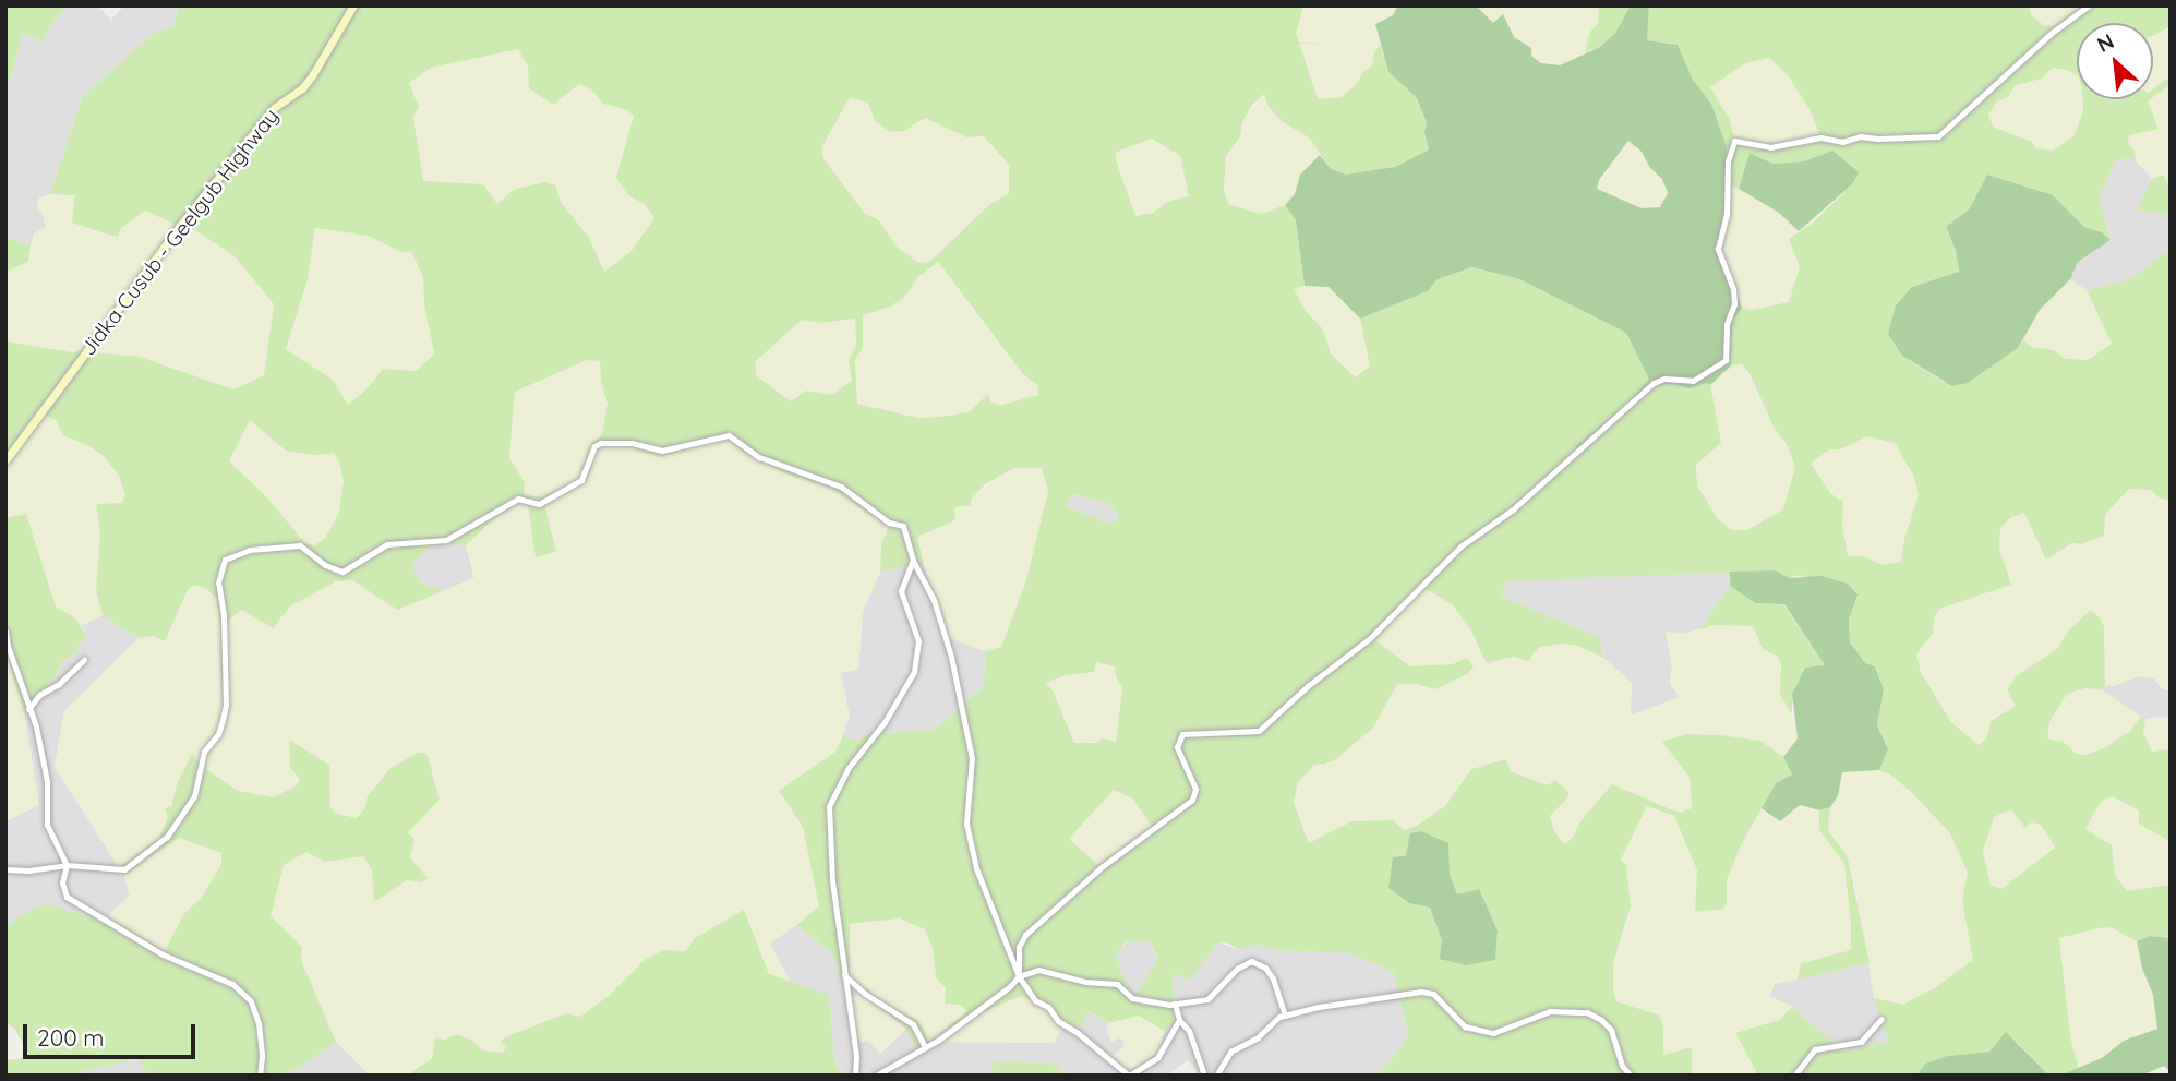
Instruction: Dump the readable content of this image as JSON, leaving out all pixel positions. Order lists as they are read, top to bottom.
{
  "streets": {
    "street": ["Jidka Cusub - Geelgub Highway"]
  },
  "scale_bar": "200 m",
  "north": "top left"
}
